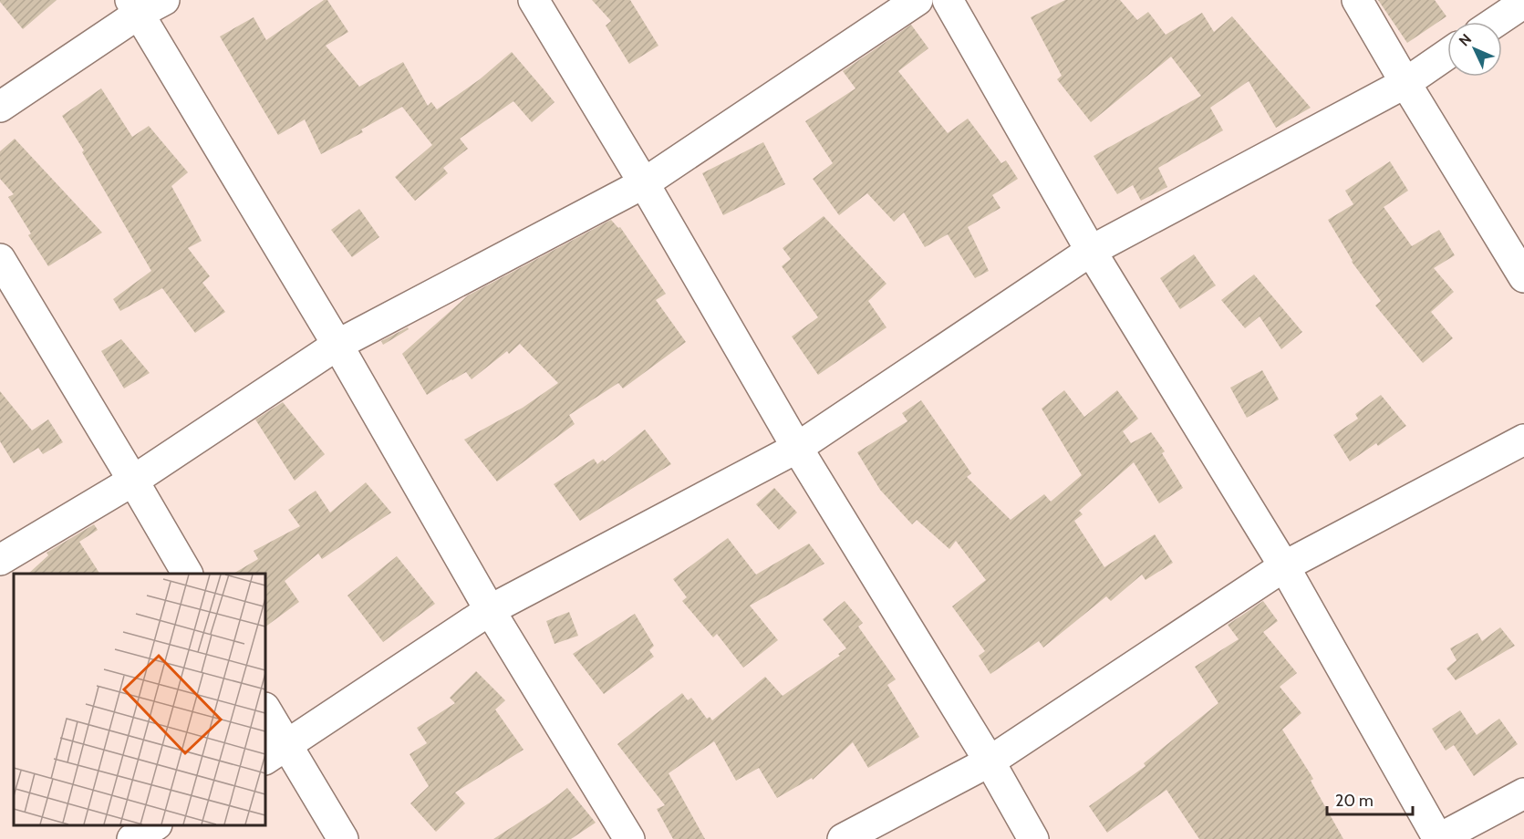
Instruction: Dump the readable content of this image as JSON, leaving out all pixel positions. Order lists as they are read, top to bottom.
{
  "scale_bar": "20 m",
  "north": "top left"
}
